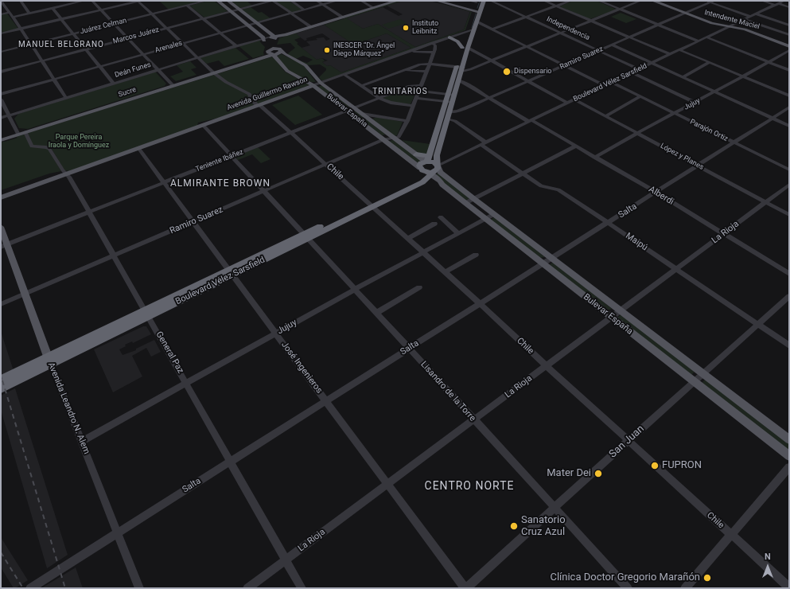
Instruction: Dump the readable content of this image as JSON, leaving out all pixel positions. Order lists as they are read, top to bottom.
{
  "streets": {
    "highway": ["Boulevard Vélez Sarsfield"],
    "main road": [
      "Intendente Maciel",
      "Deán Funes",
      "Sucre",
      "Avenida Guillermo Rawson",
      "Bulevar España",
      "Avenida Leandro N. Alem"
    ],
    "street": [
      "Juárez Celman",
      "Independencia",
      "Marcos Juárez",
      "Arenales",
      "Ramiro Suarez",
      "Jujuy",
      "Parajón Ortiz",
      "López y Planes",
      "Teniente Ibáñez",
      "Chile",
      "Alberdi",
      "Salta",
      "La Rioja",
      "Maipú",
      "General Paz",
      "José Ingenieros",
      "Lisandro de la Torre",
      "San Juan"
    ]
  },
  "crossings": [
    ["Intendente Maciel", "Ramiro Suarez"],
    ["Intendente Maciel", "Boulevard Vélez Sarsfield"],
    ["Juárez Celman", "Chile"],
    ["Independencia", "Ramiro Suarez"],
    ["Independencia", "Boulevard Vélez Sarsfield"],
    ["Marcos Juárez", "Chile"],
    ["Arenales", "Chile"],
    ["Ramiro Suarez", "Bulevar España"],
    ["Ramiro Suarez", "Chile"],
    ["Ramiro Suarez", "Alberdi"],
    ["Ramiro Suarez", "Maipú"],
    ["Ramiro Suarez", "General Paz"],
    ["Ramiro Suarez", "José Ingenieros"],
    ["Ramiro Suarez", "Lisandro de la Torre"],
    ["Ramiro Suarez", "Avenida Leandro N. Alem"],
    ["Deán Funes", "Bulevar España"],
    ["Deán Funes", "Chile"],
    ["Boulevard Vélez Sarsfield", "Bulevar España"],
    ["Boulevard Vélez Sarsfield", "Parajón Ortiz"],
    ["Boulevard Vélez Sarsfield", "López y Planes"],
    ["Boulevard Vélez Sarsfield", "Chile"],
    ["Boulevard Vélez Sarsfield", "Alberdi"],
    ["Boulevard Vélez Sarsfield", "Maipú"],
    ["Boulevard Vélez Sarsfield", "General Paz"],
    ["Boulevard Vélez Sarsfield", "José Ingenieros"],
    ["Boulevard Vélez Sarsfield", "Lisandro de la Torre"],
    ["Boulevard Vélez Sarsfield", "Avenida Leandro N. Alem"],
    ["Sucre", "Bulevar España"],
    ["Sucre", "Chile"],
    ["Sucre", "General Paz"],
    ["Avenida Guillermo Rawson", "Bulevar España"],
    ["Avenida Guillermo Rawson", "Chile"],
    ["Avenida Guillermo Rawson", "General Paz"],
    ["Avenida Guillermo Rawson", "José Ingenieros"],
    ["Avenida Guillermo Rawson", "Lisandro de la Torre"],
    ["Jujuy", "Bulevar España"],
    ["Jujuy", "Parajón Ortiz"],
    ["Jujuy", "López y Planes"],
    ["Jujuy", "Chile"],
    ["Jujuy", "Alberdi"],
    ["Jujuy", "General Paz"],
    ["Jujuy", "José Ingenieros"],
    ["Jujuy", "Lisandro de la Torre"],
    ["Jujuy", "Avenida Leandro N. Alem"],
    ["Bulevar España", "Teniente Ibáñez"],
    ["Bulevar España", "Salta"],
    ["Bulevar España", "La Rioja"],
    ["Bulevar España", "San Juan"],
    ["Parajón Ortiz", "Salta"],
    ["López y Planes", "Salta"],
    ["López y Planes", "La Rioja"],
    ["Teniente Ibáñez", "Chile"],
    ["Teniente Ibáñez", "General Paz"],
    ["Teniente Ibáñez", "José Ingenieros"],
    ["Teniente Ibáñez", "Lisandro de la Torre"],
    ["Teniente Ibáñez", "Avenida Leandro N. Alem"],
    ["Chile", "Salta"],
    ["Chile", "La Rioja"],
    ["Chile", "San Juan"],
    ["Alberdi", "Salta"],
    ["Alberdi", "La Rioja"],
    ["Salta", "Maipú"],
    ["Salta", "General Paz"],
    ["Salta", "José Ingenieros"],
    ["Salta", "Lisandro de la Torre"],
    ["Salta", "Avenida Leandro N. Alem"],
    ["La Rioja", "Maipú"],
    ["La Rioja", "General Paz"],
    ["La Rioja", "José Ingenieros"],
    ["La Rioja", "Lisandro de la Torre"],
    ["Maipú", "San Juan"],
    ["José Ingenieros", "San Juan"],
    ["Lisandro de la Torre", "San Juan"]
  ],
  "districts": [
    "MANUEL BELGRANO",
    "TRINITARIOS",
    "ALMIRANTE BROWN",
    "CENTRO NORTE"
  ],
  "parks": ["Parque Pereira Iraola y Domínguez"],
  "places": [
    "Instituto Leibnitz",
    "INESCER “Dr. Ángel Diego Márquez”",
    "Dispensario",
    "FUPRON",
    "Mater Dei",
    "Sanatorio Cruz Azul",
    "Clínica Doctor Gregorio Marañón"
  ],
  "north": "top"
}
